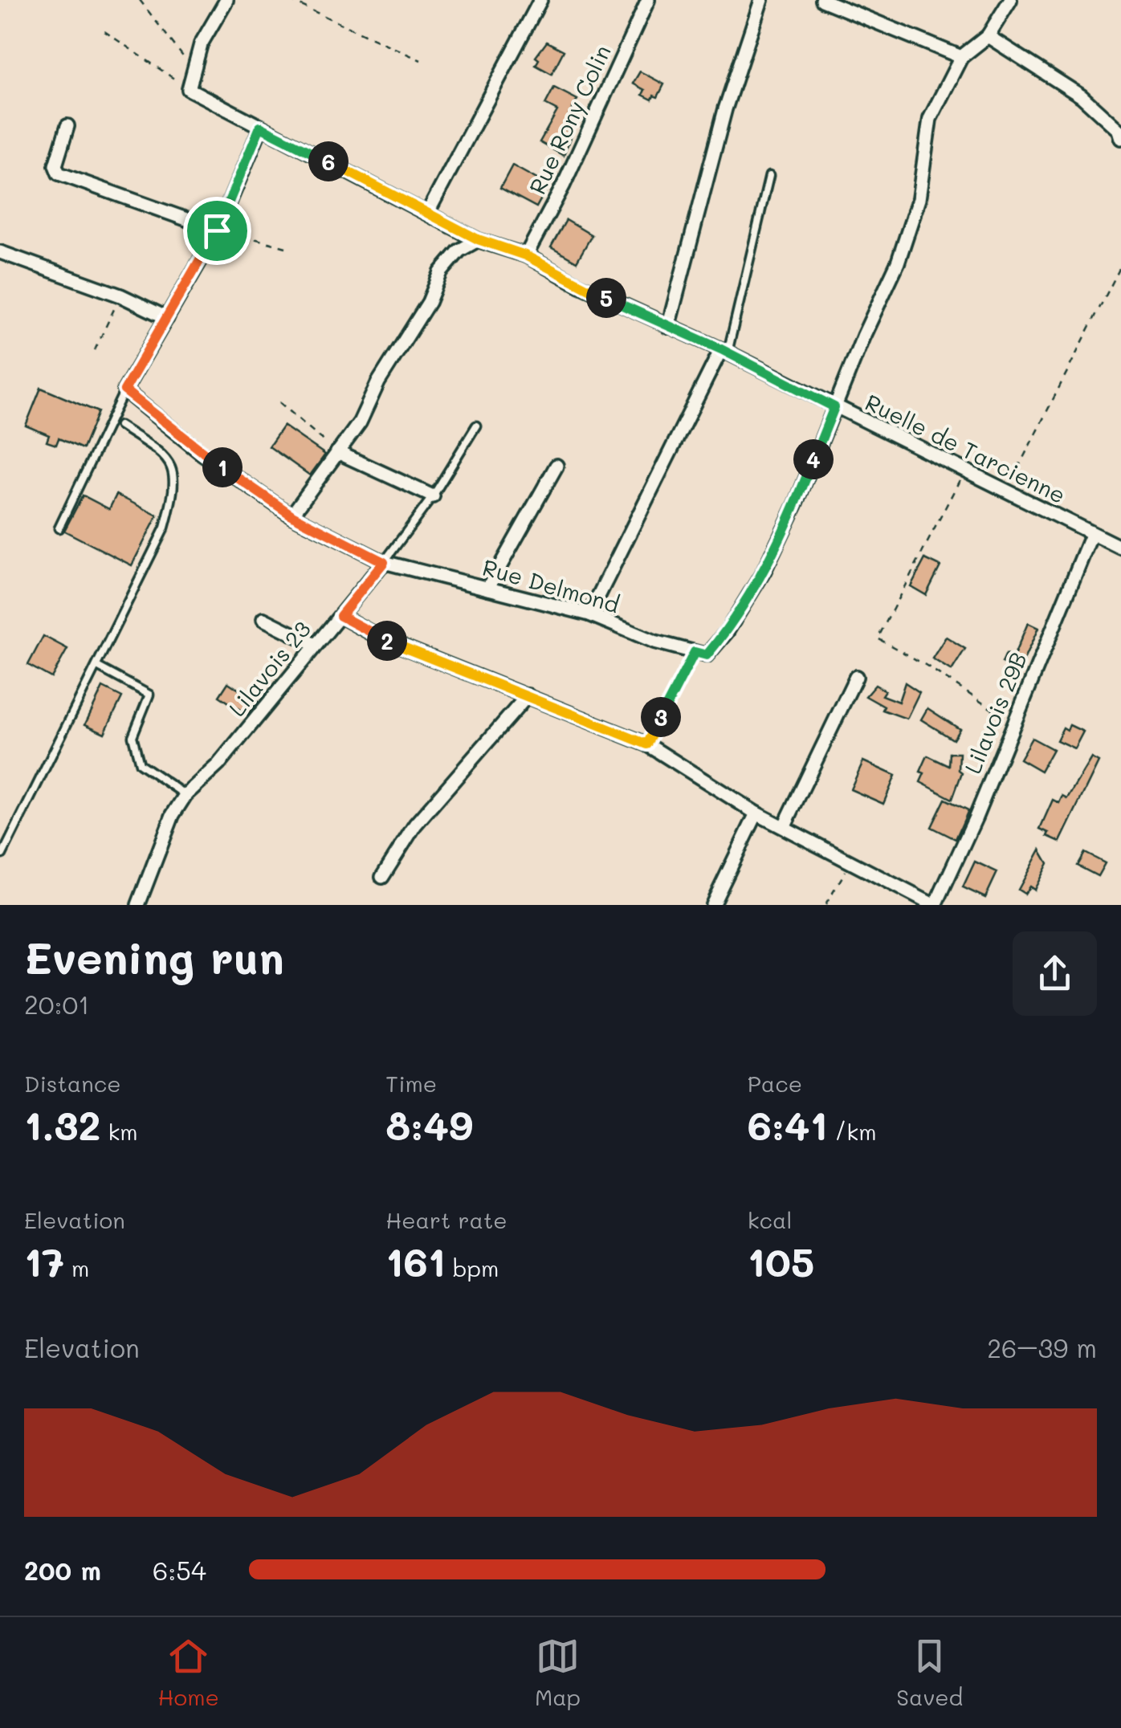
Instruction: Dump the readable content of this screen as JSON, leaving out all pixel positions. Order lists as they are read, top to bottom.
{
  "streets": {
    "street": [
      "Rue Rony Colin",
      "Ruelle de Tarcienne",
      "Rue Delmond",
      "Lilavois 23",
      "Lilavois 29B"
    ]
  },
  "crossings": [
    ["Rue Rony Colin", "Ruelle de Tarcienne"],
    ["Ruelle de Tarcienne", "Lilavois 29B"],
    ["Rue Delmond", "Lilavois 23"]
  ],
  "page": {
    "pins": [
      "6",
      "5",
      "4",
      "1",
      "2",
      "3"
    ],
    "heading": ["Evening run", "20:01"],
    "stats": [
      ["Distance", "1.32 km"],
      ["Time", "8:49"],
      ["Pace", "6:41 /km"],
      ["Elevation", "17 m"],
      ["Heart rate", "161 bpm"],
      ["kcal", "105"]
    ],
    "chart": ["Elevation", "26–39 m"],
    "list": [
      {
        "name": "200 m",
        "note": "6:54"
      }
    ],
    "tabs": ["Home", "Map", "Saved"]
  }
}
